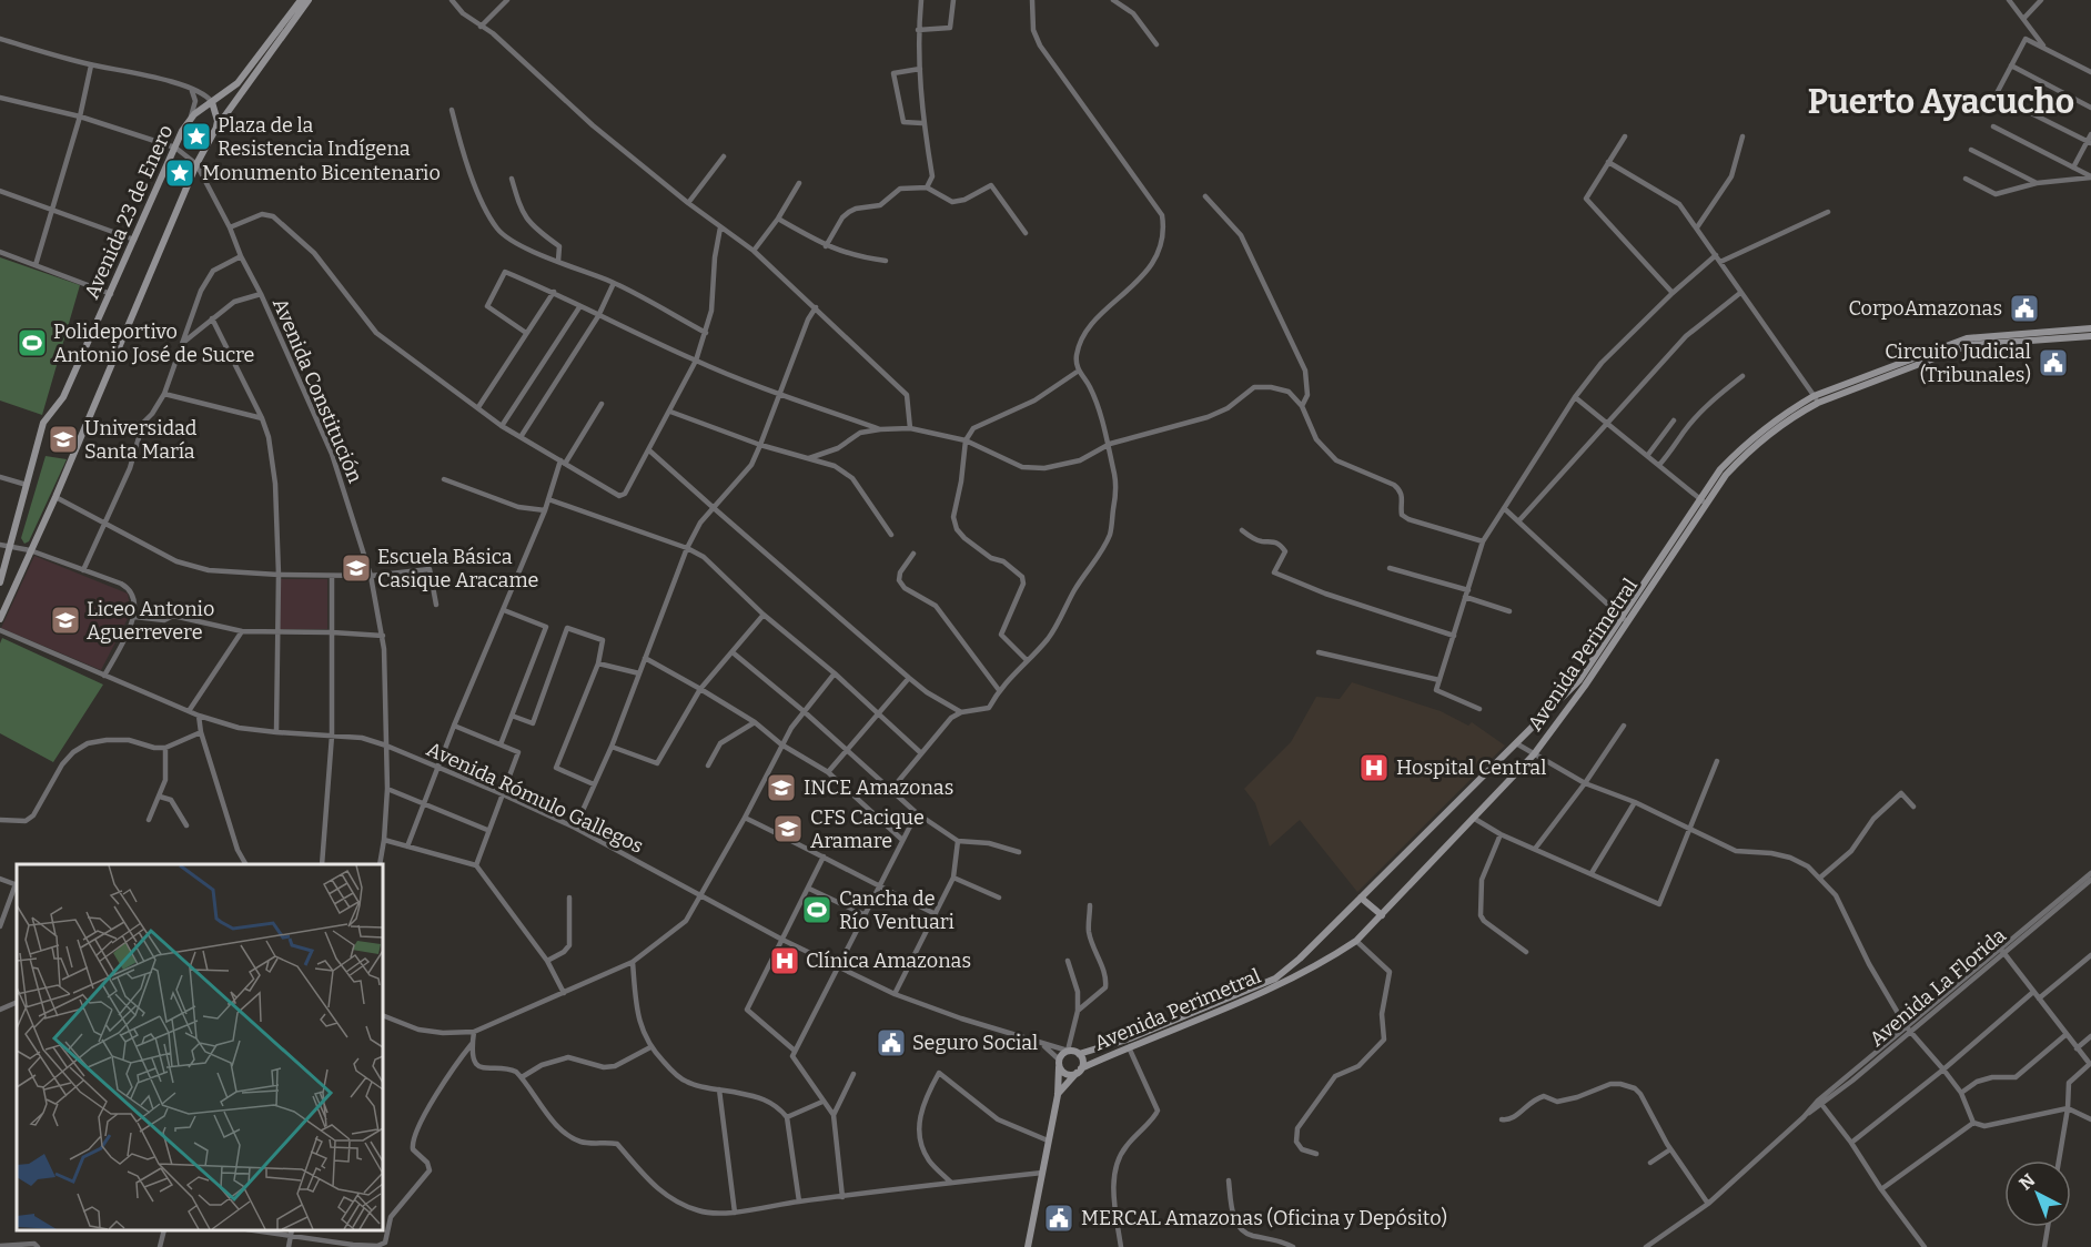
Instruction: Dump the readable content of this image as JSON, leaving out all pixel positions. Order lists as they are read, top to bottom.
{
  "streets": {
    "main road": ["Avenida 23 de Enero", "Avenida Perimetral"],
    "street": ["Avenida Constitución", "Avenida Rómulo Gallegos", "Avenida La Florida"]
  },
  "crossings": [
    ["Avenida 23 de Enero", "Avenida Constitución"],
    ["Avenida Constitución", "Avenida Rómulo Gallegos"],
    ["Avenida Perimetral", "Avenida Rómulo Gallegos"]
  ],
  "districts": ["Puerto Ayacucho"],
  "places": {
    "place": ["Plaza de la Resistencia Indígena", "Monumento Bicentenario"],
    "public building": [
      "CorpoAmazonas",
      "Circuito Judicial (Tribunales)",
      "Seguro Social",
      "MERCAL Amazonas (Oficina y Depósito)"
    ],
    "sports": ["Polideportivo Antonio José de Sucre", "Cancha de Río Ventuari"],
    "school or university": [
      "Universidad Santa María",
      "Escuela Básica Casique Aracame",
      "Liceo Antonio Aguerrevere",
      "INCE Amazonas",
      "CFS Cacique Aramare"
    ],
    "hospital": ["Hospital Central", "Clínica Amazonas"]
  },
  "north": "top left"
}
